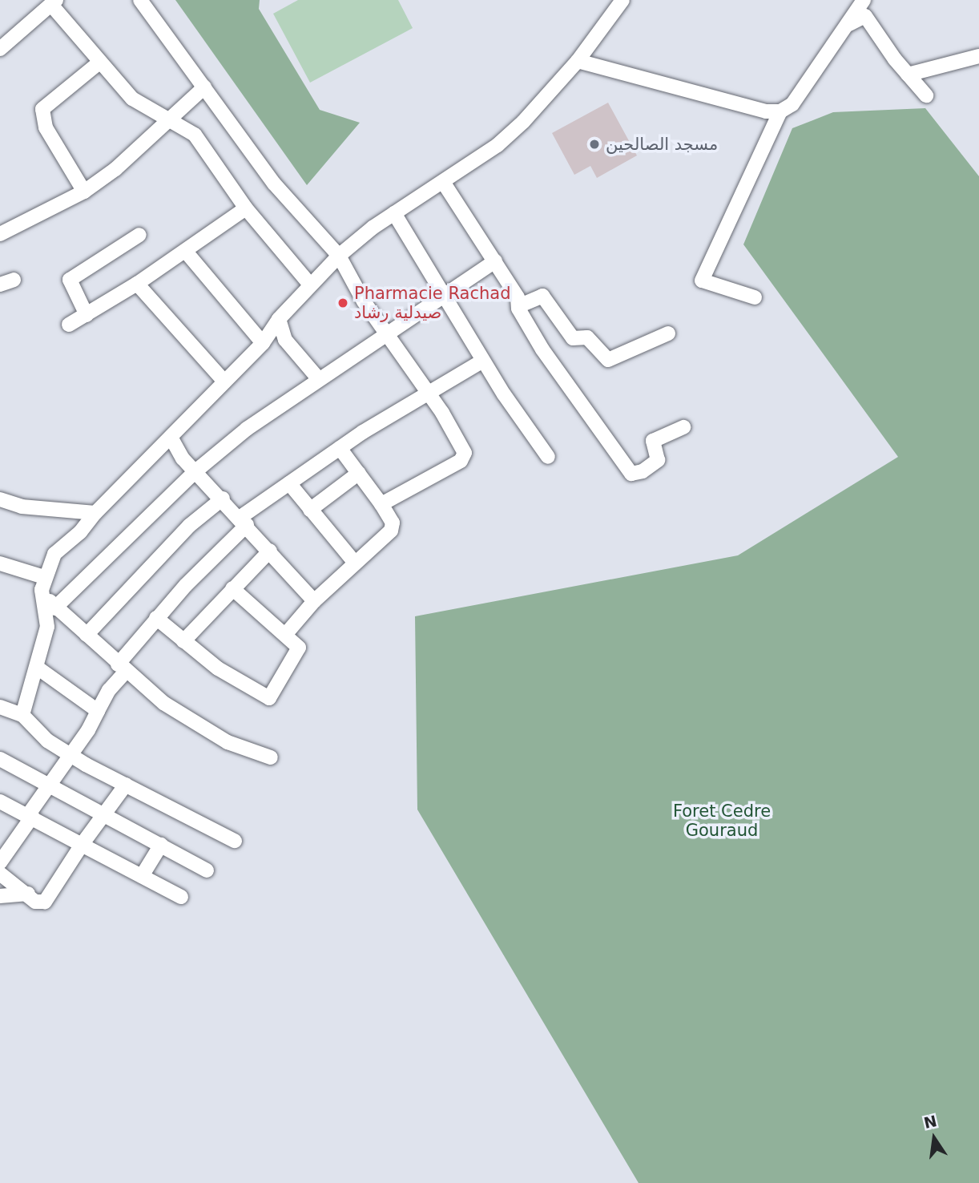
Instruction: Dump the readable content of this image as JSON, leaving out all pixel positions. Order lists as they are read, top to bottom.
{
  "parks": ["Foret Cedre Gouraud"],
  "places": ["مسجد الصالحين", "Pharmacie Rachad صيدلية رشاد"],
  "north": "top"
}
